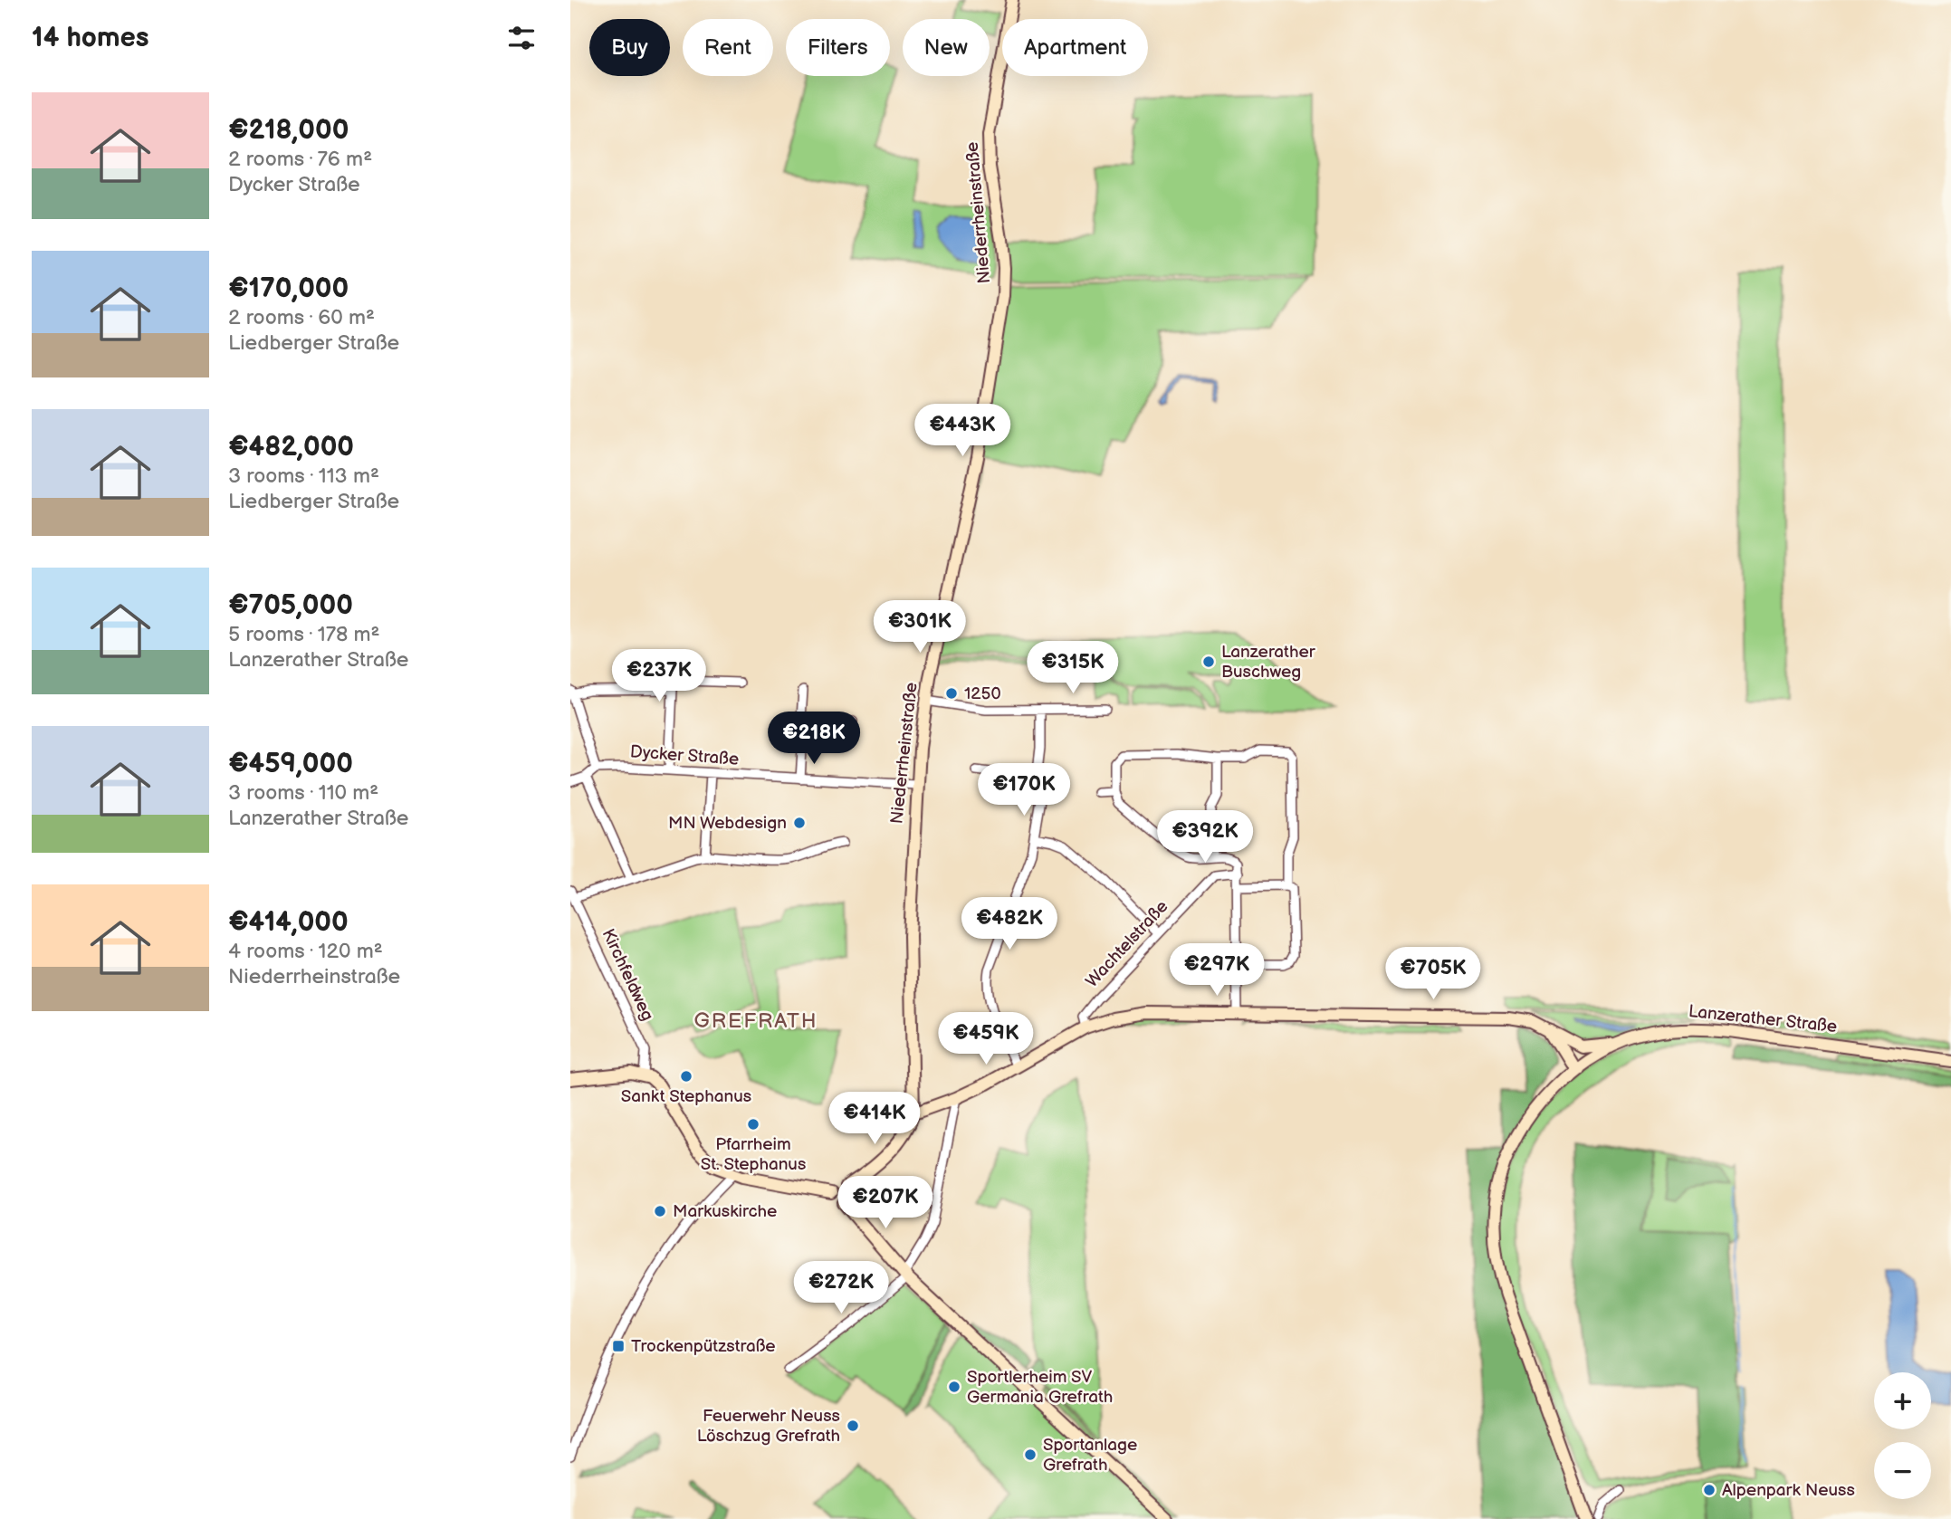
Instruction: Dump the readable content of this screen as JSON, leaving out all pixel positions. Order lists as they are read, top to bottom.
{
  "streets": {
    "main road": ["Niederrheinstraße", "Lanzerather Straße"],
    "street": ["Dycker Straße", "Wachtelstraße", "Kirchfeldweg"]
  },
  "crossings": [
    ["Niederrheinstraße", "Dycker Straße"]
  ],
  "districts": ["GREFRATH"],
  "places": {
    "other": [
      "Lanzerather Buschweg",
      "1250",
      "MN Webdesign",
      "Sankt Stephanus",
      "Pfarrheim St. Stephanus",
      "Markuskirche",
      "Sportlerheim SV Germania Grefrath",
      "Feuerwehr Neuss Löschzug Grefrath",
      "Sportanlage Grefrath",
      "Alpenpark Neuss"
    ],
    "transit": ["Trockenpützstraße"]
  },
  "page": {
    "heading": "14 homes",
    "chip": [
      "Buy",
      "Rent",
      "Filters",
      "New",
      "Apartment"
    ],
    "list": [
      {
        "name": "€218,000",
        "note": "2 rooms · 76 m² · Dycker Straße"
      },
      {
        "name": "€170,000",
        "note": "2 rooms · 60 m² · Liedberger Straße"
      },
      {
        "name": "€482,000",
        "note": "3 rooms · 113 m² · Liedberger Straße"
      },
      {
        "name": "€705,000",
        "note": "5 rooms · 178 m² · Lanzerather Straße"
      },
      {
        "name": "€459,000",
        "note": "3 rooms · 110 m² · Lanzerather Straße"
      },
      {
        "name": "€414,000",
        "note": "4 rooms · 120 m² · Niederrheinstraße"
      }
    ],
    "price": [
      "€443K",
      "€301K",
      "€315K",
      "€237K",
      "€218K",
      "€170K",
      "€392K",
      "€482K",
      "€297K",
      "€705K",
      "€459K",
      "€414K",
      "€207K",
      "€272K"
    ],
    "map_buttons": ["+", "−"]
  }
}
